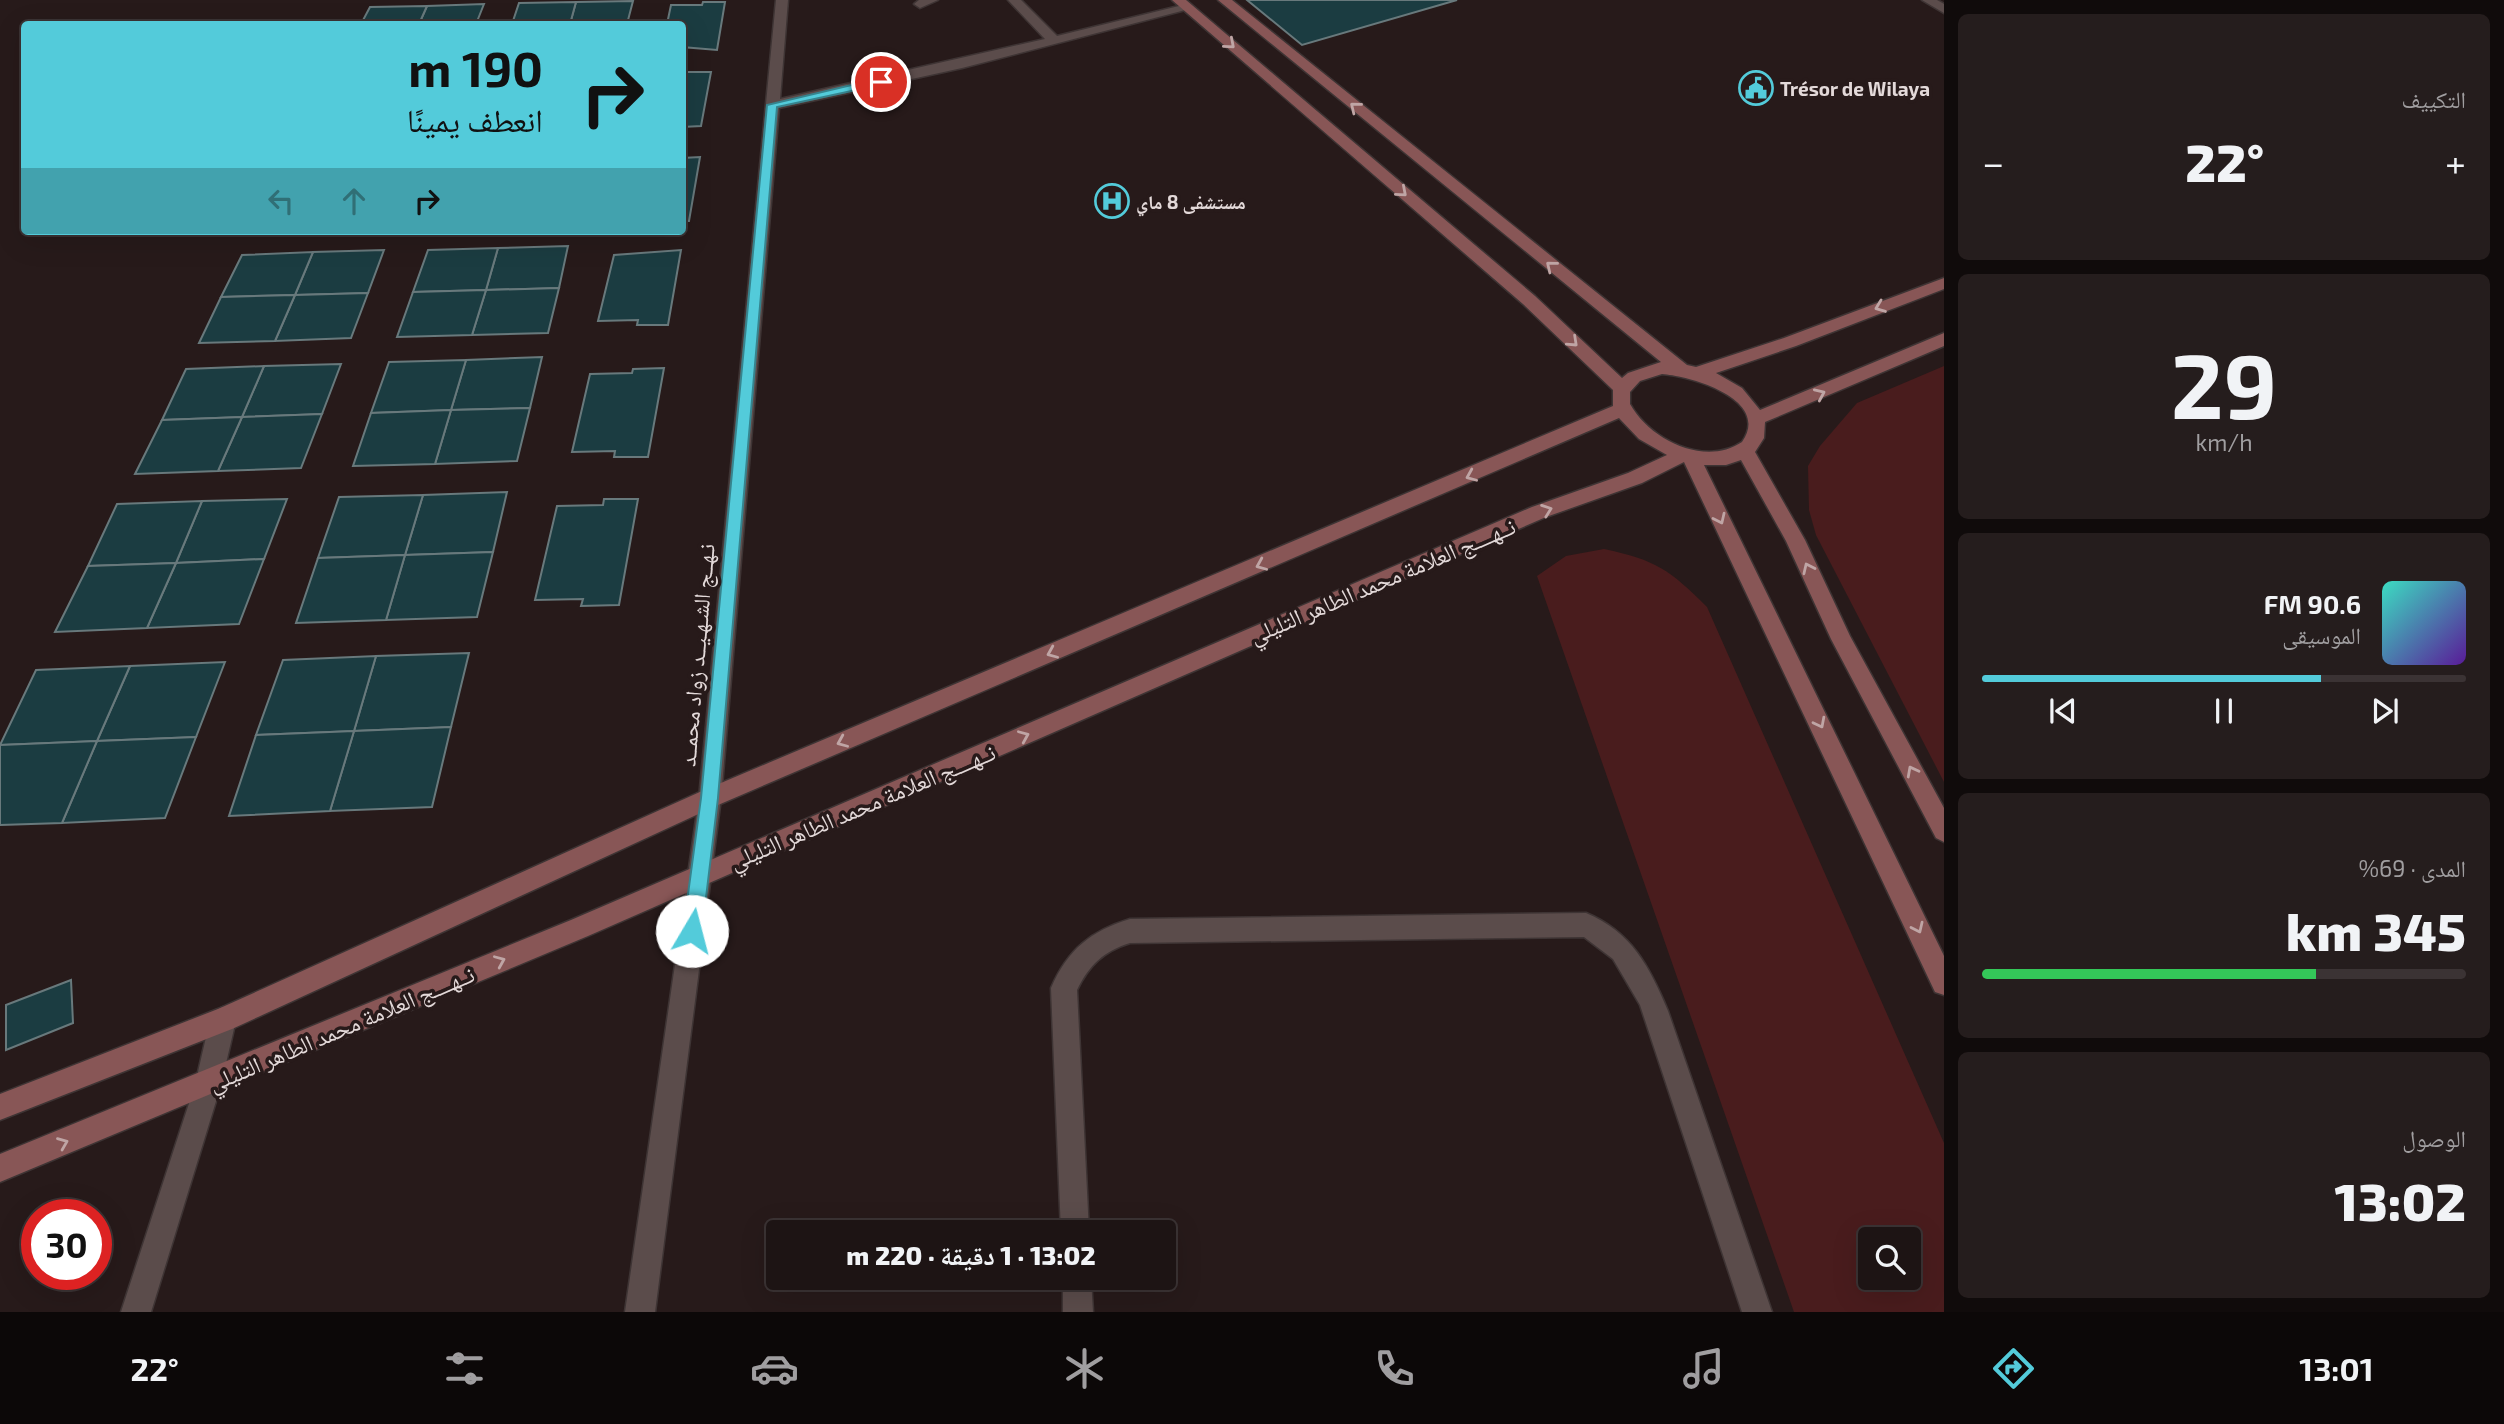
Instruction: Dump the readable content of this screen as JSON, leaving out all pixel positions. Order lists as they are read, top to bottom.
{
  "streets": {
    "street": ["نــهــــج العلامة محمد الطاهر التليلي", "نـهــج الشـهـيــد زواد محمــد"]
  },
  "crossings": [
    ["نــهــــج العلامة محمد الطاهر التليلي", "نـهــج الشـهـيــد زواد محمــد"]
  ],
  "places": {
    "public building": ["Trésor de Wilaya"],
    "hospital": ["مستشفى 8 ماي"]
  },
  "page": {
    "tile": [
      "التكييف",
      ["29", "km/h"],
      ["المدى · 69%", "345 km"],
      ["الوصول", "13:02"]
    ],
    "turn": ["190 m", "انعطف يمينًا"],
    "heat": ["−", "22°", "+"],
    "song": ["90.6 FM", "الموسيقى"],
    "limit": "30",
    "trip": "13:02 · 1 دقيقة · 220 m",
    "tabs": ["13:01", "22°"]
  }
}
